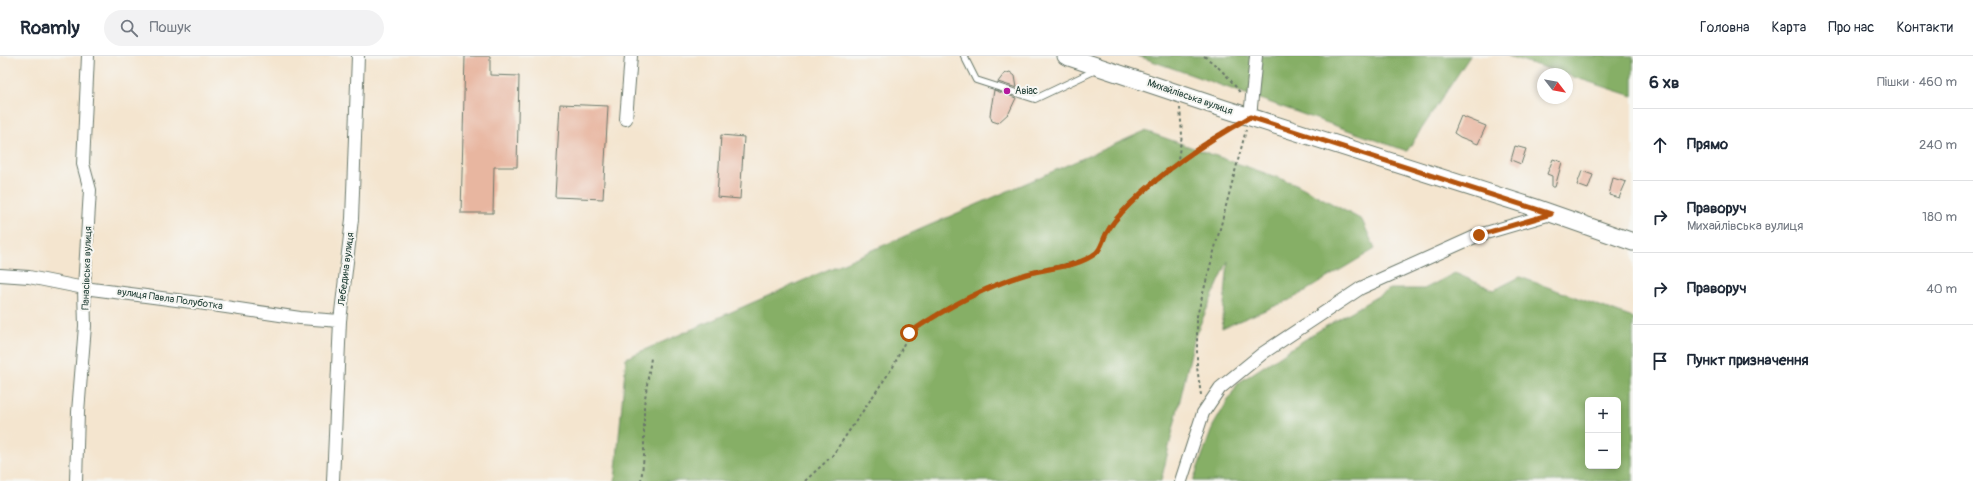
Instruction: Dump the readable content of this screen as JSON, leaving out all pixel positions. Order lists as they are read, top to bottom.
{
  "streets": {
    "main road": ["Михайлівська вулиця"],
    "street": ["Панасівська вулиця", "Лебедина вулиця", "вулиця Павла Полуботка"]
  },
  "crossings": [
    ["Панасівська вулиця", "вулиця Павла Полуботка"],
    ["Лебедина вулиця", "вулиця Павла Полуботка"]
  ],
  "places": ["Авіас"],
  "north": "bottom right",
  "page": {
    "header": "Roamly",
    "search": "Пошук",
    "nav": [
      "Головна",
      "Карта",
      "Про нас",
      "Контакти"
    ],
    "heading": ["6 хв", "Пішки · 460 m"],
    "list": [
      ["Прямо", "240 m"],
      ["Праворуч", "Михайлівська вулиця", "180 m"],
      ["Праворуч", "40 m"],
      "Пункт призначення"
    ],
    "map_buttons": ["+", "−"]
  }
}
